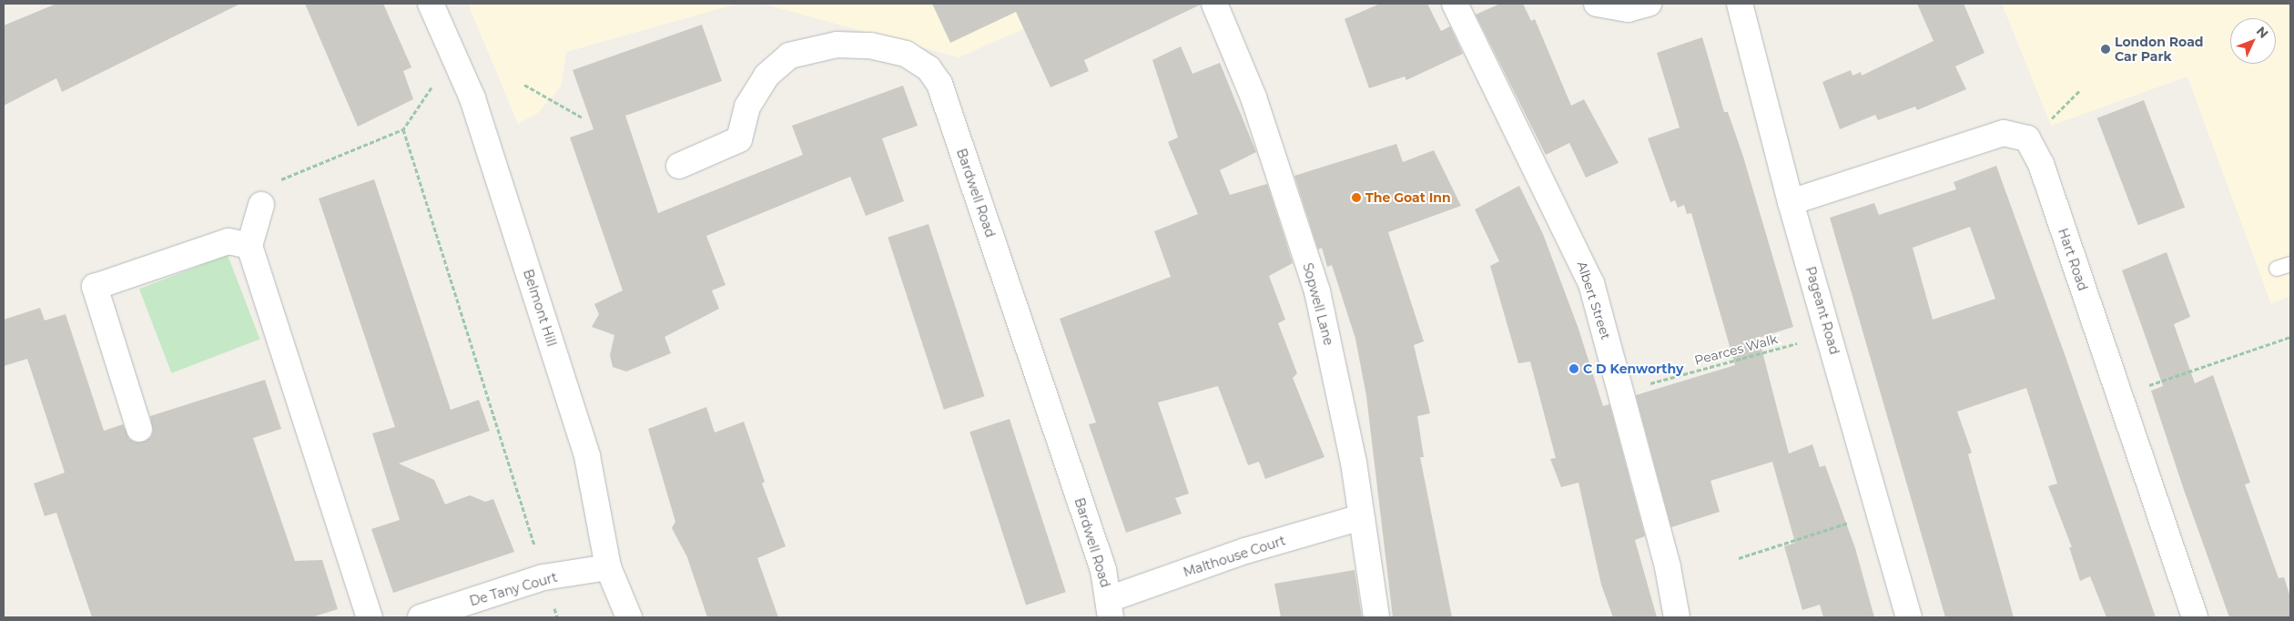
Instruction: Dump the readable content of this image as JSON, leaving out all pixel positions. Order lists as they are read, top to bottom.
{
  "streets": {
    "street": [
      "Bardwell Road",
      "Hart Road",
      "Albert Street",
      "Sopwell Lane",
      "Belmont Hill",
      "Pageant Road",
      "Malthouse Court",
      "De Tany Court"
    ],
    "path": ["Pearces Walk"]
  },
  "crossings": [
    ["Bardwell Road", "Malthouse Court"],
    ["Albert Street", "Pearces Walk"],
    ["Sopwell Lane", "Malthouse Court"],
    ["Belmont Hill", "De Tany Court"],
    ["Pageant Road", "Pearces Walk"]
  ],
  "places": ["London Road Car Park", "The Goat Inn", "C D Kenworthy"],
  "north": "top right"
}
